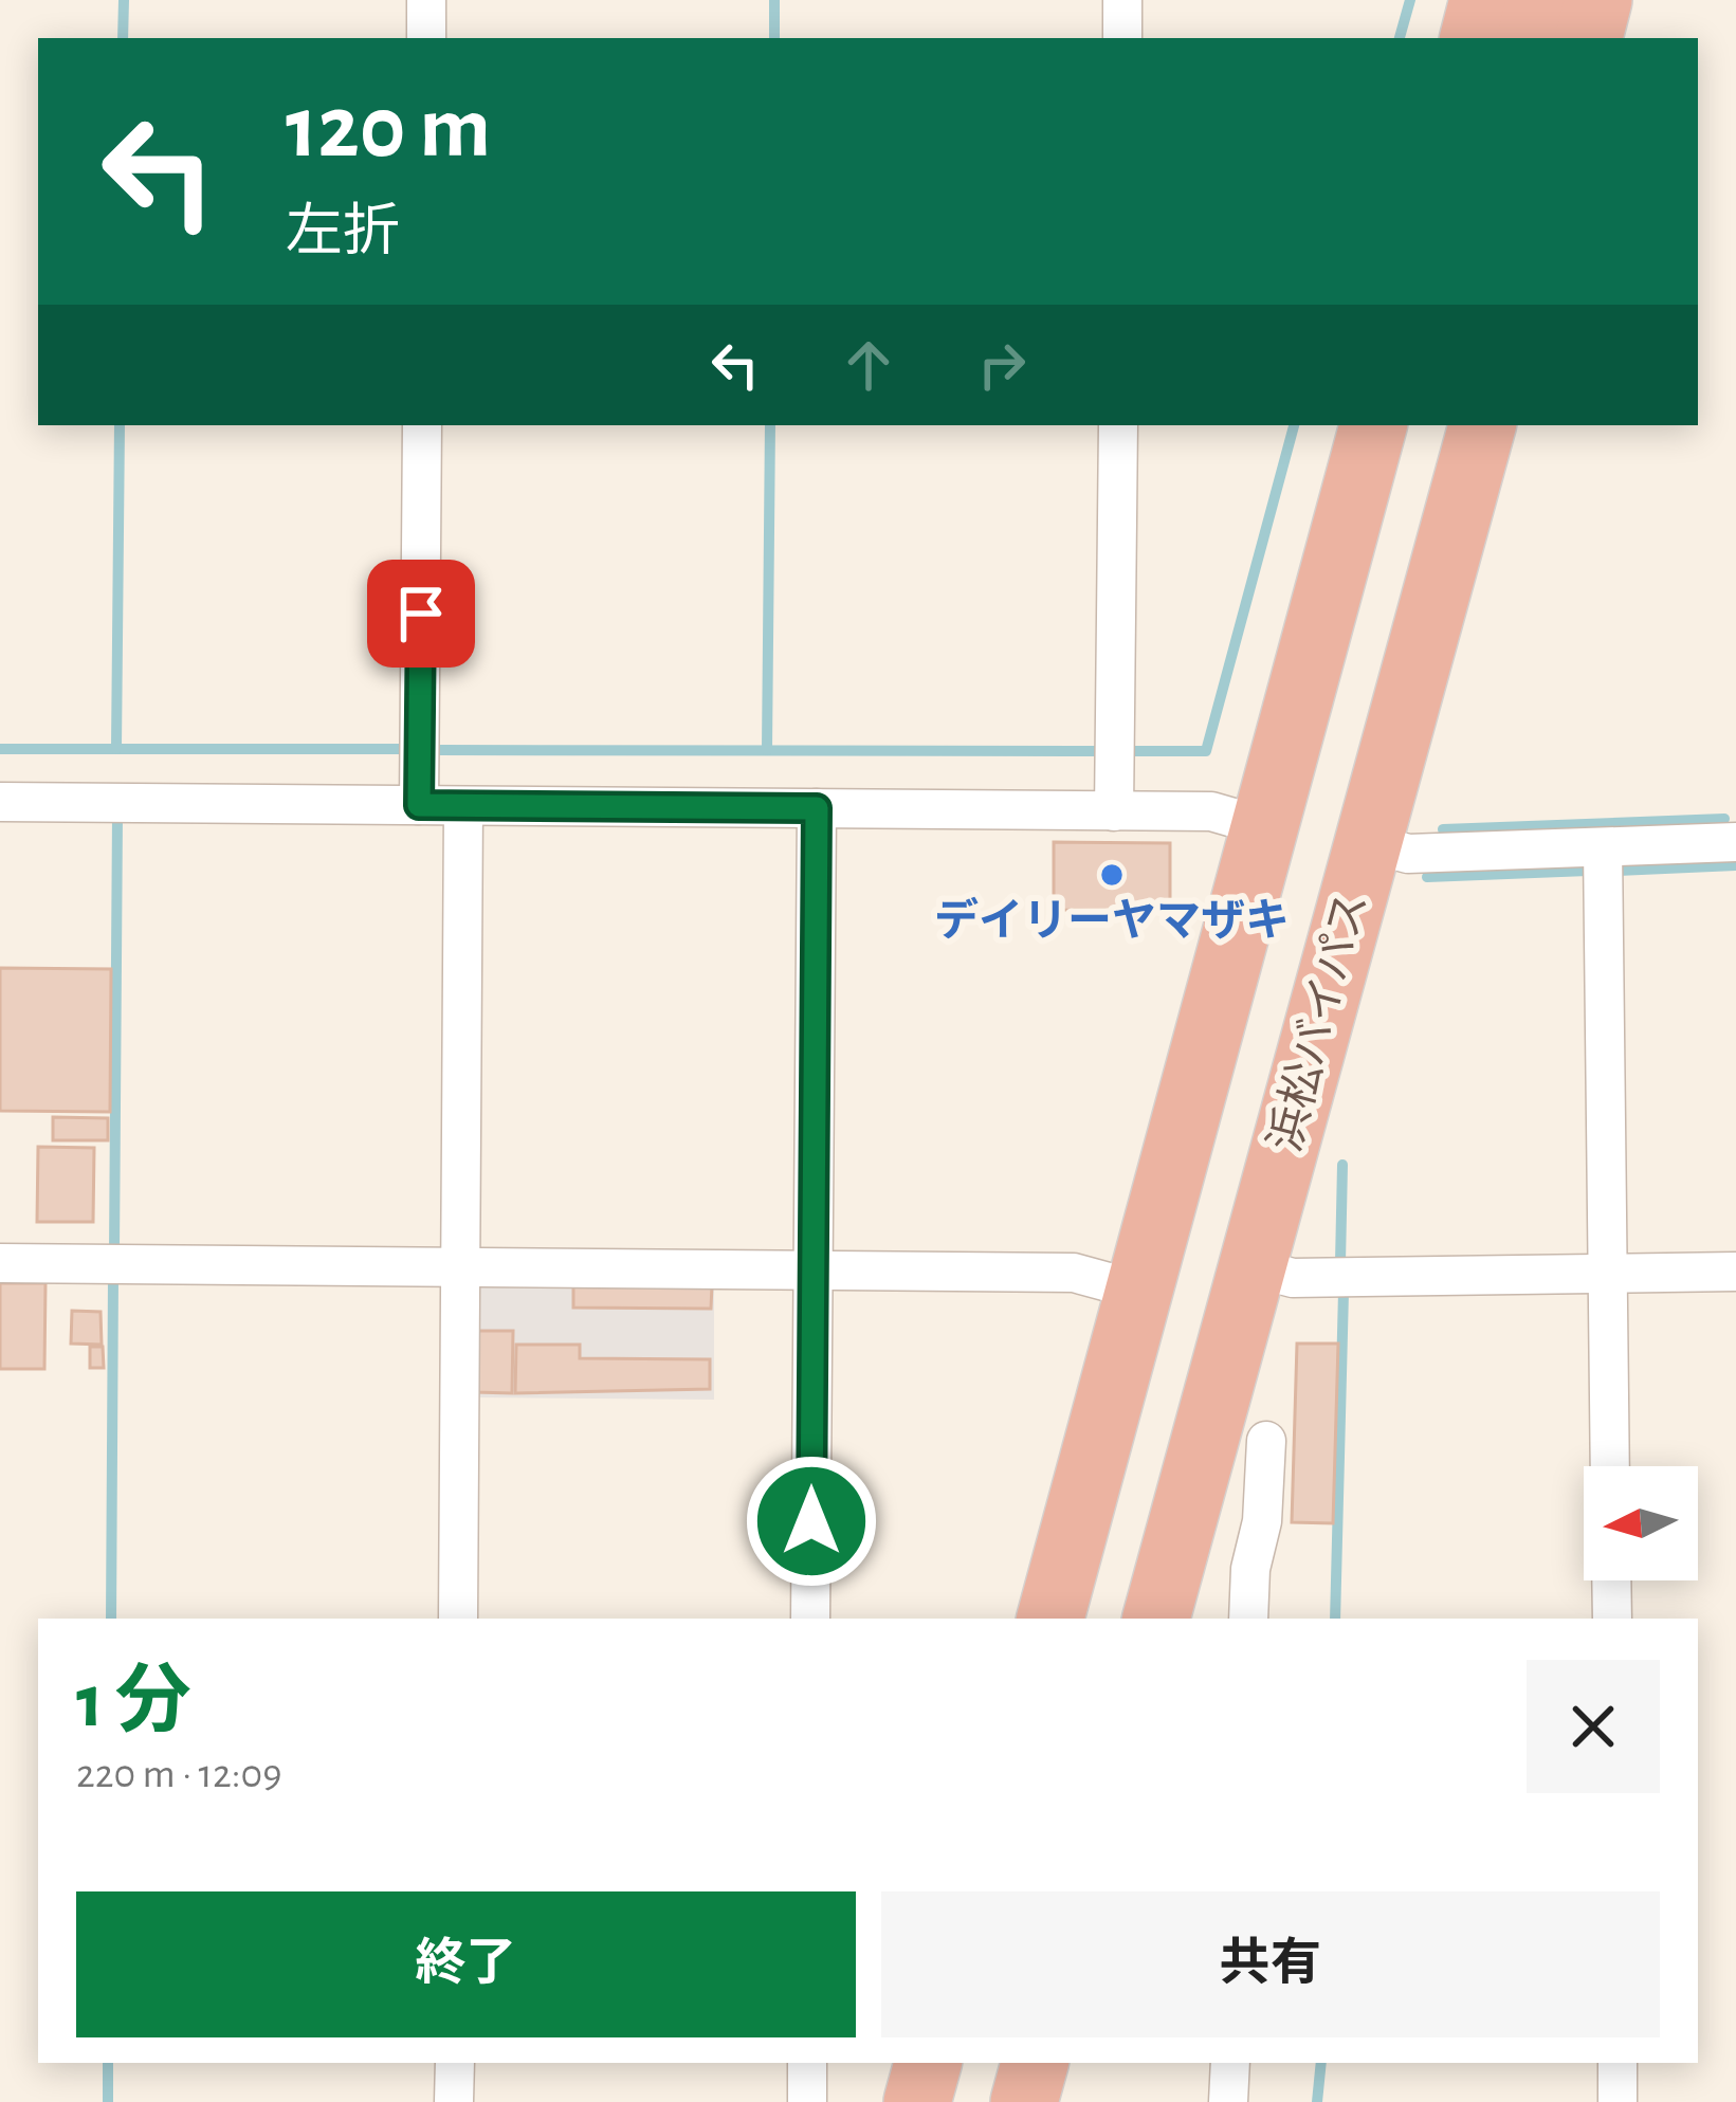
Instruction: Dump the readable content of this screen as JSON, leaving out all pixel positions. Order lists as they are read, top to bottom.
{
  "streets": {
    "highway": ["浜松バイパス"]
  },
  "places": ["デイリーヤマザキ"],
  "north": "left",
  "page": {
    "turn": ["120 m", "左折"],
    "heading": ["1 分", "220 m · 12:09"],
    "buttons": ["終了", "共有"]
  }
}
